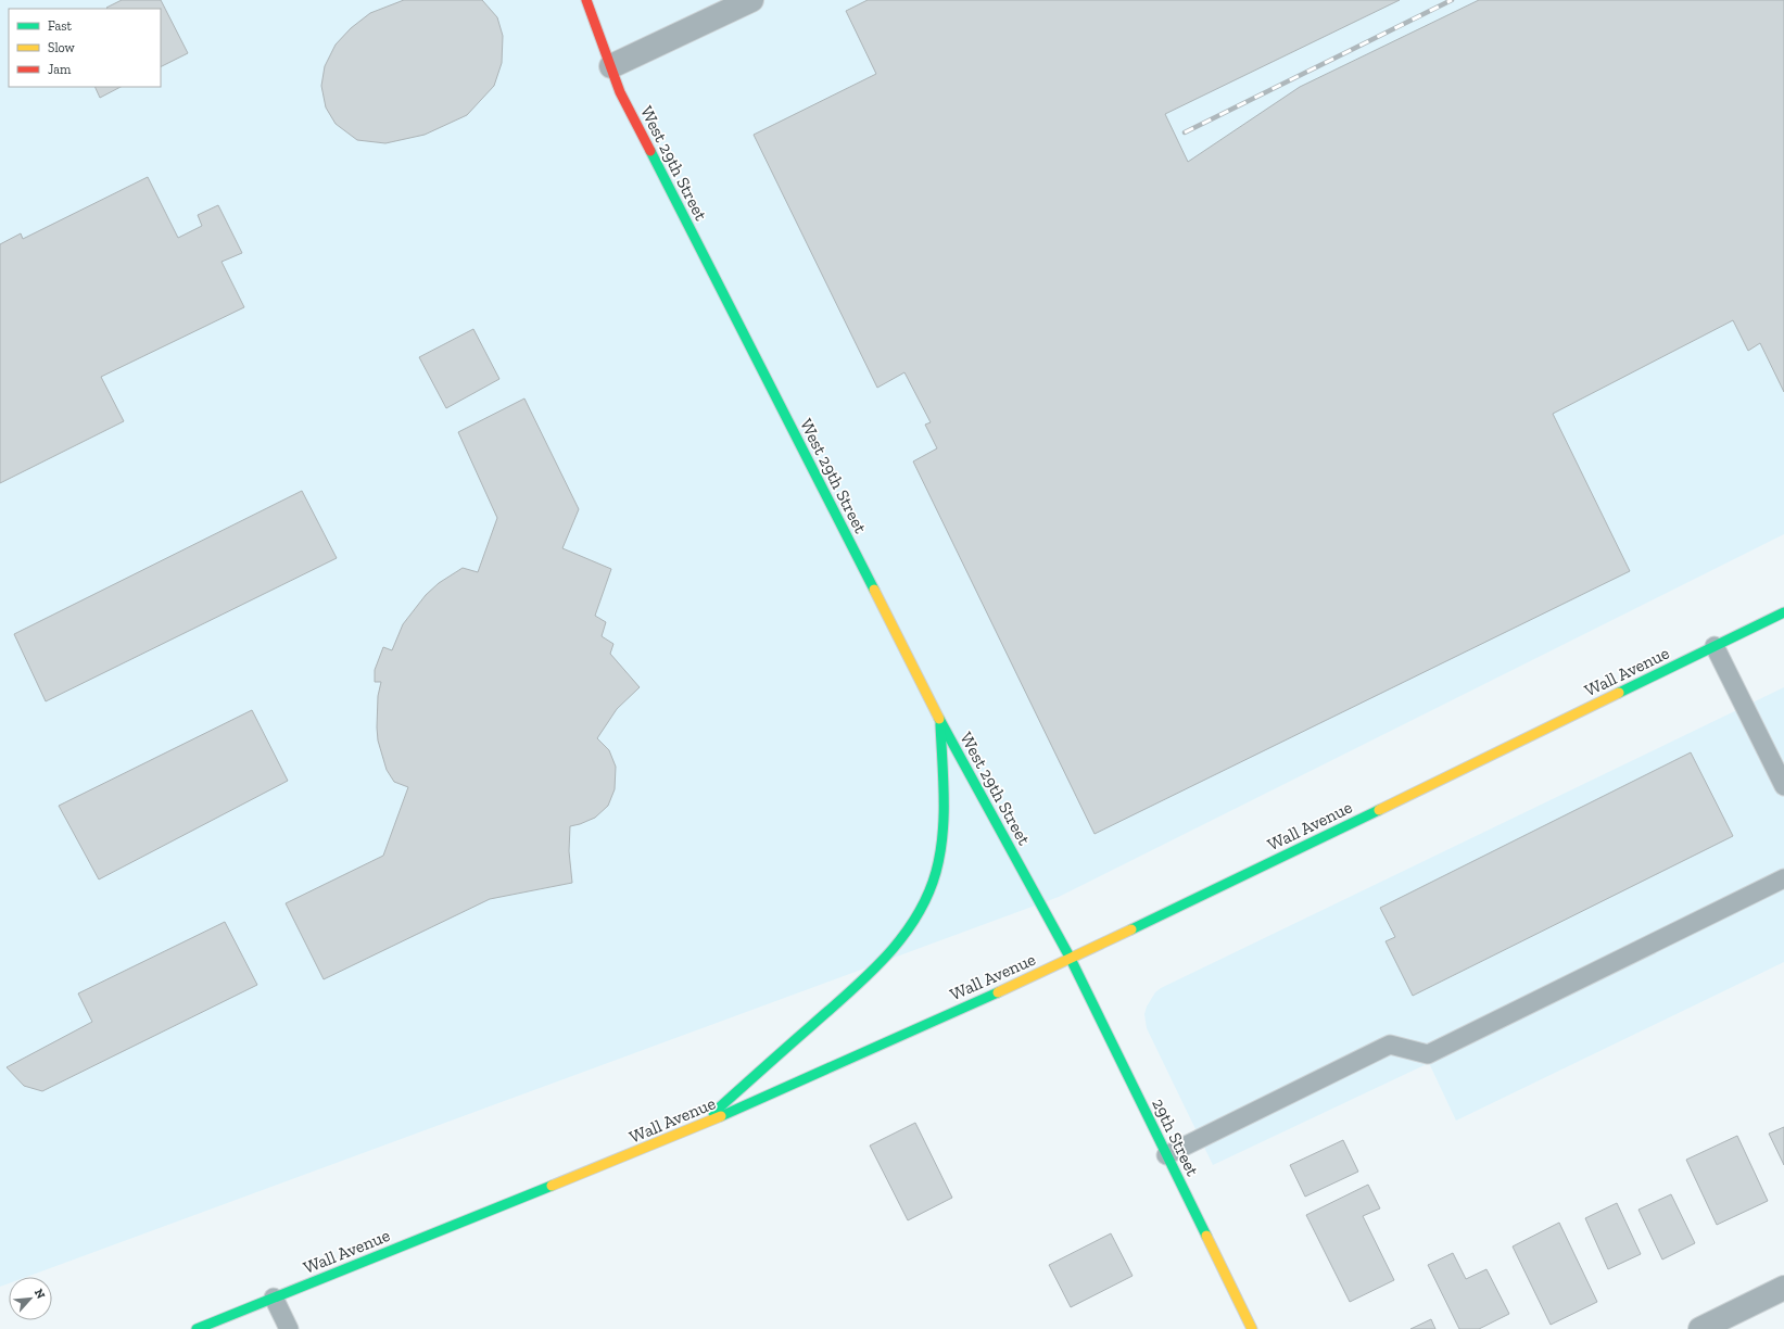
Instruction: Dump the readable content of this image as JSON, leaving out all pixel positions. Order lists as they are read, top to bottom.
{
  "streets": {
    "main road": ["West 29th Street", "Wall Avenue", "29th Street"]
  },
  "crossings": [
    ["West 29th Street", "Wall Avenue"],
    ["West 29th Street", "29th Street"],
    ["Wall Avenue", "29th Street"]
  ],
  "legend": ["Fast", "Slow", "Jam"],
  "north": "top right"
}
